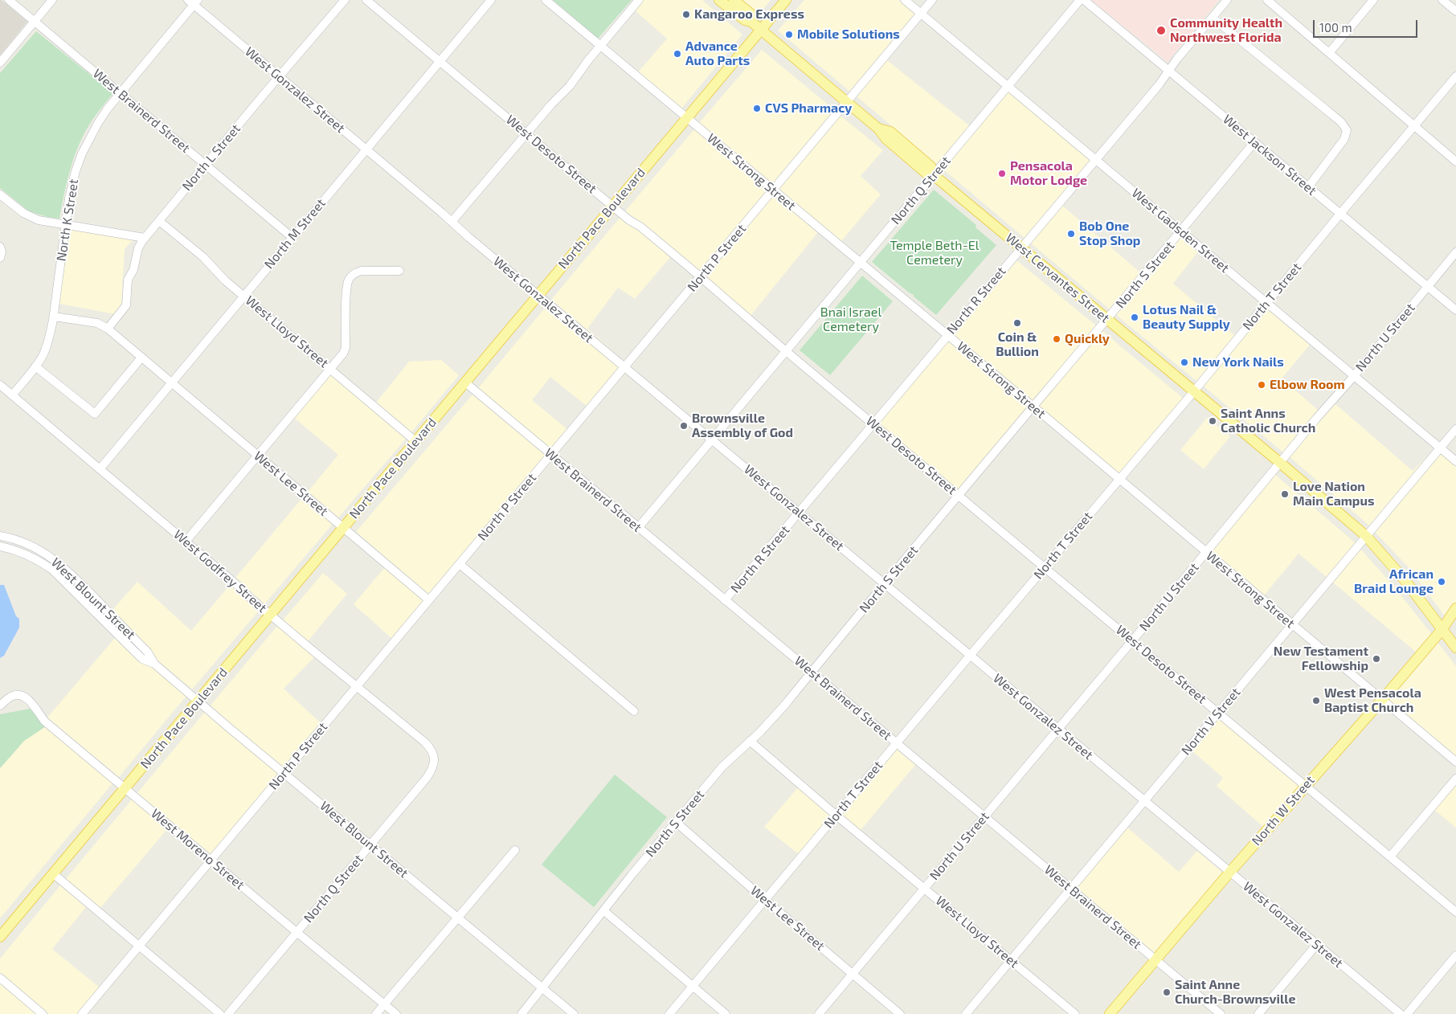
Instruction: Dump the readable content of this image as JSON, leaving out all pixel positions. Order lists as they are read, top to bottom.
{
  "streets": {
    "main road": ["North Pace Boulevard", "West Cervantes Street", "North W Street"],
    "street": [
      "West Gonzalez Street",
      "West Brainerd Street",
      "West Desoto Street",
      "West Jackson Street",
      "North L Street",
      "West Strong Street",
      "North Q Street",
      "North K Street",
      "West Gadsden Street",
      "North M Street",
      "North P Street",
      "North S Street",
      "North T Street",
      "North R Street",
      "West Lloyd Street",
      "North U Street",
      "West Lee Street",
      "West Godfrey Street",
      "West Blount Street",
      "North V Street",
      "West Moreno Street"
    ]
  },
  "crossings": [
    ["West Gonzalez Street", "North L Street"],
    ["West Gonzalez Street", "North Q Street"],
    ["West Gonzalez Street", "North Pace Boulevard"],
    ["West Gonzalez Street", "North K Street"],
    ["West Gonzalez Street", "North M Street"],
    ["West Gonzalez Street", "North P Street"],
    ["West Gonzalez Street", "North S Street"],
    ["West Gonzalez Street", "North T Street"],
    ["West Gonzalez Street", "North R Street"],
    ["West Gonzalez Street", "North U Street"],
    ["West Gonzalez Street", "North V Street"],
    ["West Gonzalez Street", "North W Street"],
    ["West Brainerd Street", "North L Street"],
    ["West Brainerd Street", "North Q Street"],
    ["West Brainerd Street", "North Pace Boulevard"],
    ["West Brainerd Street", "North K Street"],
    ["West Brainerd Street", "North M Street"],
    ["West Brainerd Street", "North P Street"],
    ["West Brainerd Street", "North S Street"],
    ["West Brainerd Street", "North T Street"],
    ["West Brainerd Street", "North R Street"],
    ["West Brainerd Street", "North U Street"],
    ["West Brainerd Street", "North V Street"],
    ["West Brainerd Street", "North W Street"],
    ["West Desoto Street", "North Q Street"],
    ["West Desoto Street", "North Pace Boulevard"],
    ["West Desoto Street", "North M Street"],
    ["West Desoto Street", "North P Street"],
    ["West Desoto Street", "North S Street"],
    ["West Desoto Street", "North T Street"],
    ["West Desoto Street", "North R Street"],
    ["West Desoto Street", "North U Street"],
    ["West Desoto Street", "North V Street"],
    ["West Desoto Street", "North W Street"],
    ["West Jackson Street", "North S Street"],
    ["West Jackson Street", "North T Street"],
    ["West Jackson Street", "North R Street"],
    ["West Jackson Street", "North U Street"],
    ["North L Street", "West Lloyd Street"],
    ["North L Street", "West Lee Street"],
    ["West Strong Street", "North Q Street"],
    ["West Strong Street", "North Pace Boulevard"],
    ["West Strong Street", "North P Street"],
    ["West Strong Street", "North S Street"],
    ["West Strong Street", "North T Street"],
    ["West Strong Street", "North R Street"],
    ["West Strong Street", "North U Street"],
    ["West Strong Street", "North V Street"],
    ["West Strong Street", "North W Street"],
    ["North Q Street", "West Gadsden Street"],
    ["North Q Street", "West Cervantes Street"],
    ["North Q Street", "West Godfrey Street"],
    ["North Q Street", "West Blount Street"],
    ["North Q Street", "West Moreno Street"],
    ["North Pace Boulevard", "West Cervantes Street"],
    ["North Pace Boulevard", "West Lloyd Street"],
    ["North Pace Boulevard", "West Lee Street"],
    ["North Pace Boulevard", "West Godfrey Street"],
    ["North Pace Boulevard", "West Blount Street"],
    ["North Pace Boulevard", "West Moreno Street"],
    ["North K Street", "West Godfrey Street"],
    ["West Gadsden Street", "North P Street"],
    ["West Gadsden Street", "North S Street"],
    ["West Gadsden Street", "North T Street"],
    ["West Gadsden Street", "North R Street"],
    ["West Gadsden Street", "North U Street"],
    ["West Gadsden Street", "North V Street"],
    ["North M Street", "West Lloyd Street"],
    ["North M Street", "West Lee Street"],
    ["North M Street", "West Godfrey Street"],
    ["North P Street", "West Cervantes Street"],
    ["North P Street", "West Lee Street"],
    ["North P Street", "West Godfrey Street"],
    ["North P Street", "West Blount Street"],
    ["North P Street", "West Moreno Street"],
    ["North S Street", "West Cervantes Street"],
    ["North S Street", "West Lloyd Street"],
    ["North S Street", "West Lee Street"],
    ["North S Street", "West Blount Street"],
    ["West Cervantes Street", "North T Street"],
    ["West Cervantes Street", "North R Street"],
    ["West Cervantes Street", "North U Street"],
    ["West Cervantes Street", "North V Street"],
    ["West Cervantes Street", "North W Street"],
    ["North T Street", "West Lloyd Street"],
    ["North T Street", "West Lee Street"],
    ["West Lloyd Street", "North U Street"],
    ["West Lloyd Street", "North V Street"],
    ["North U Street", "West Lee Street"]
  ],
  "parks": ["Temple Beth-El Cemetery", "Bnai Israel Cemetery"],
  "places": [
    "Kangaroo Express",
    "Community Health Northwest Florida",
    "Mobile Solutions",
    "Advance Auto Parts",
    "CVS Pharmacy",
    "Pensacola Motor Lodge",
    "Bob One Stop Shop",
    "Lotus Nail & Beauty Supply",
    "Coin & Bullion",
    "Quickly",
    "New York Nails",
    "Elbow Room",
    "Saint Anns Catholic Church",
    "Brownsville Assembly of God",
    "Love Nation Main Campus",
    "African Braid Lounge",
    "New Testament Fellowship",
    "West Pensacola Baptist Church",
    "Saint Anne Church-Brownsville"
  ],
  "scale_bar": "100 m"
}
